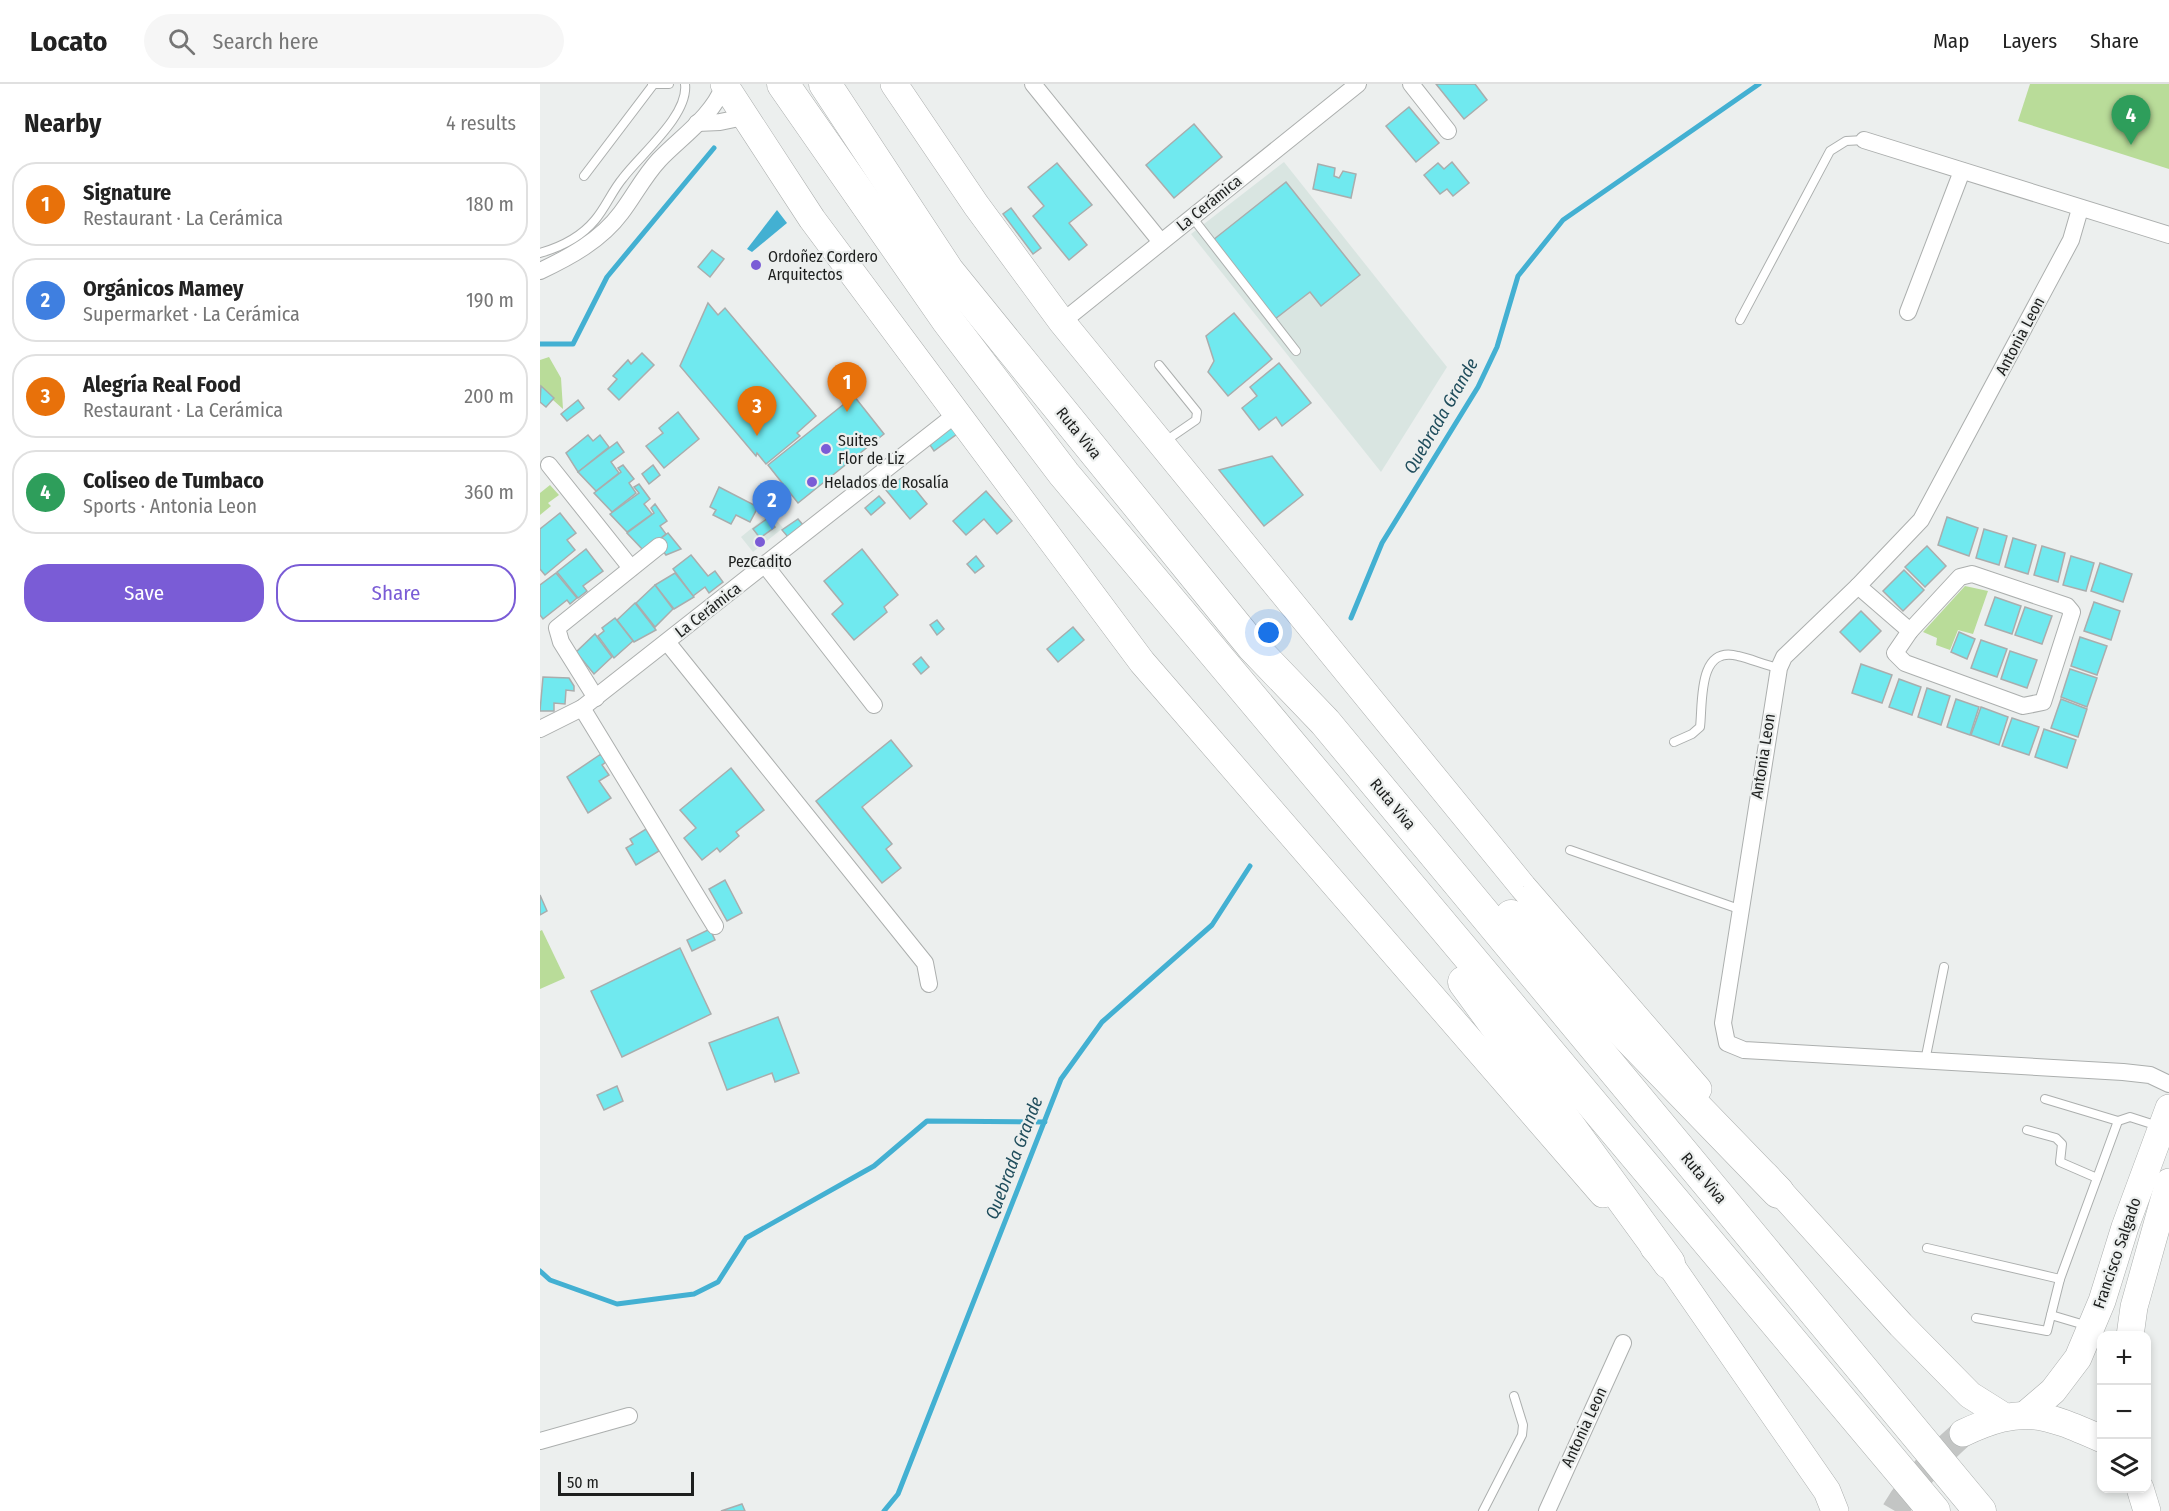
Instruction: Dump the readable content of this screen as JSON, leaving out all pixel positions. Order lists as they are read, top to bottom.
{
  "streets": {
    "highway": ["Ruta Viva"],
    "main road": ["Francisco Salgado"],
    "street": ["La Cerámica", "Antonia Leon"]
  },
  "water": ["Quebrada Grande"],
  "places": [
    "Ordoñez Cordero Arquitectos",
    "Suites Flor de Liz",
    "Helados de Rosalía",
    "PezCadito"
  ],
  "scale_bar": "50 m",
  "page": {
    "header": "Locato",
    "search": "Search here",
    "nav": ["Map", "Layers", "Share"],
    "heading": ["Nearby", "4 results"],
    "pins": [
      "4",
      "1",
      "3",
      "2"
    ],
    "list": [
      {
        "mark": "1",
        "name": "Signature",
        "note": "Restaurant · La Cerámica",
        "value": "180 m"
      },
      {
        "mark": "2",
        "name": "Orgánicos Mamey",
        "note": "Supermarket · La Cerámica",
        "value": "190 m"
      },
      {
        "mark": "3",
        "name": "Alegría Real Food",
        "note": "Restaurant · La Cerámica",
        "value": "200 m"
      },
      {
        "mark": "4",
        "name": "Coliseo de Tumbaco",
        "note": "Sports · Antonia Leon",
        "value": "360 m"
      }
    ],
    "buttons": ["Save", "Share"],
    "map_buttons": ["+", "−"],
    "scale": "50 m"
  }
}
